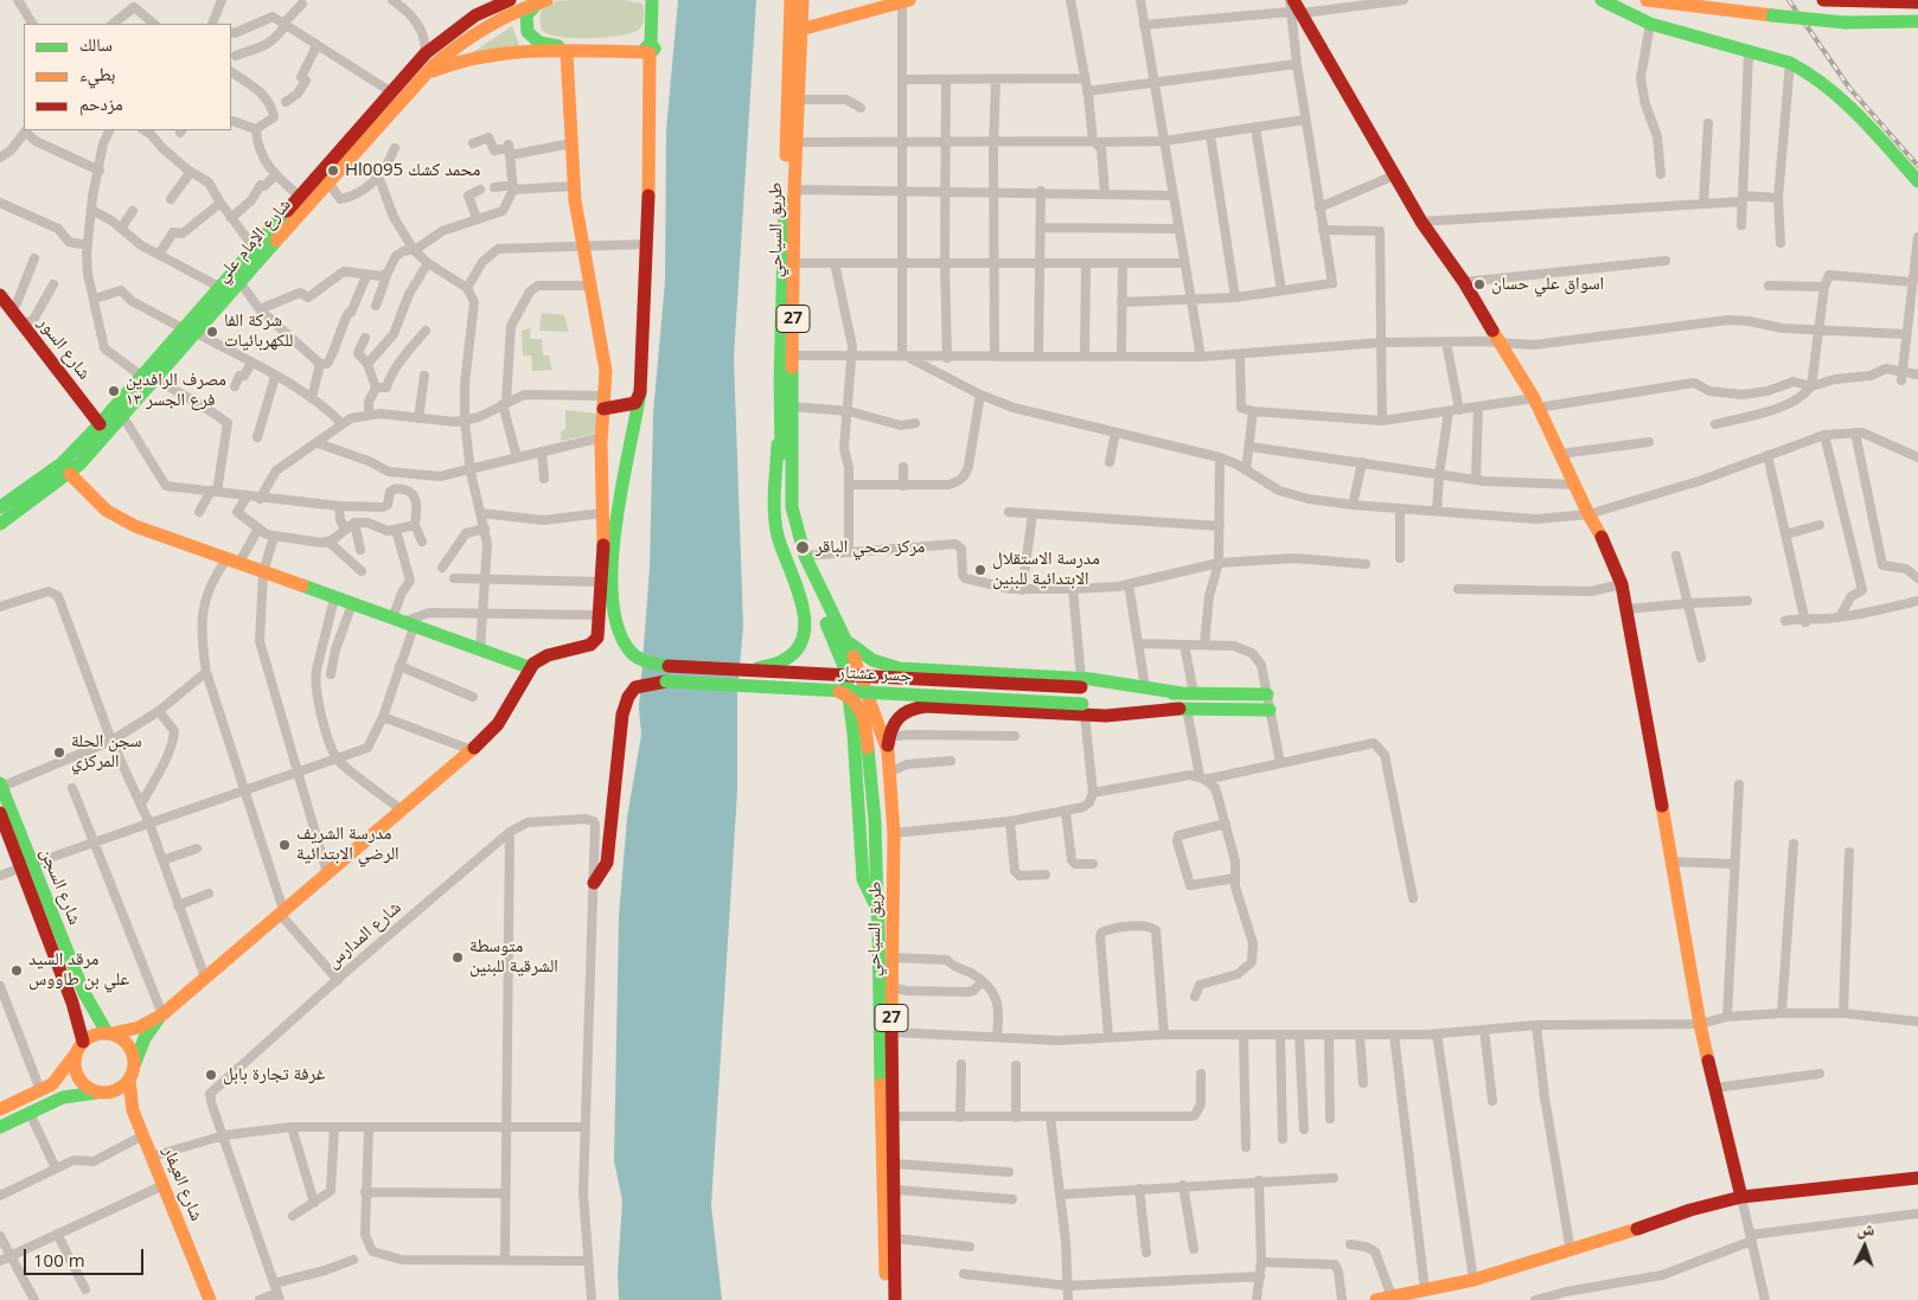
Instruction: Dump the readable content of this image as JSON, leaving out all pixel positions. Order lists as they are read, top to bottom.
{
  "streets": {
    "main road": [
      "طريق السياحي",
      "شارع الإمام علي",
      "27",
      "شارع السور",
      "جسر عشتار",
      "شارع السجن",
      "شارع العيفار"
    ],
    "street": ["شارع المدارس"]
  },
  "crossings": [
    ["شارع الإمام علي", "شارع السور"],
    ["جسر عشتار", "شارع المدارس"],
    ["شارع السجن", "شارع العيفار"]
  ],
  "places": [
    "Hl0095 محمد كشك",
    "اسواق علي حسان",
    "شركة الفا للكهربائيات",
    "مصرف الرافدين فرع الجسر ١٣",
    "مركز صحي الباقر",
    "مدرسة الاستقلال الابتدائية للبنين",
    "سجن الحلة المركزي",
    "مدرسة الشريف الرضي الابتدائية",
    "متوسطة الشرقية للبنين",
    "مرقد السيد علي بن طاووس",
    "غرفة تجارة بابل"
  ],
  "legend": ["سالك", "بطيء", "مزدحم"],
  "scale_bar": "100 m",
  "north": "top"
}
